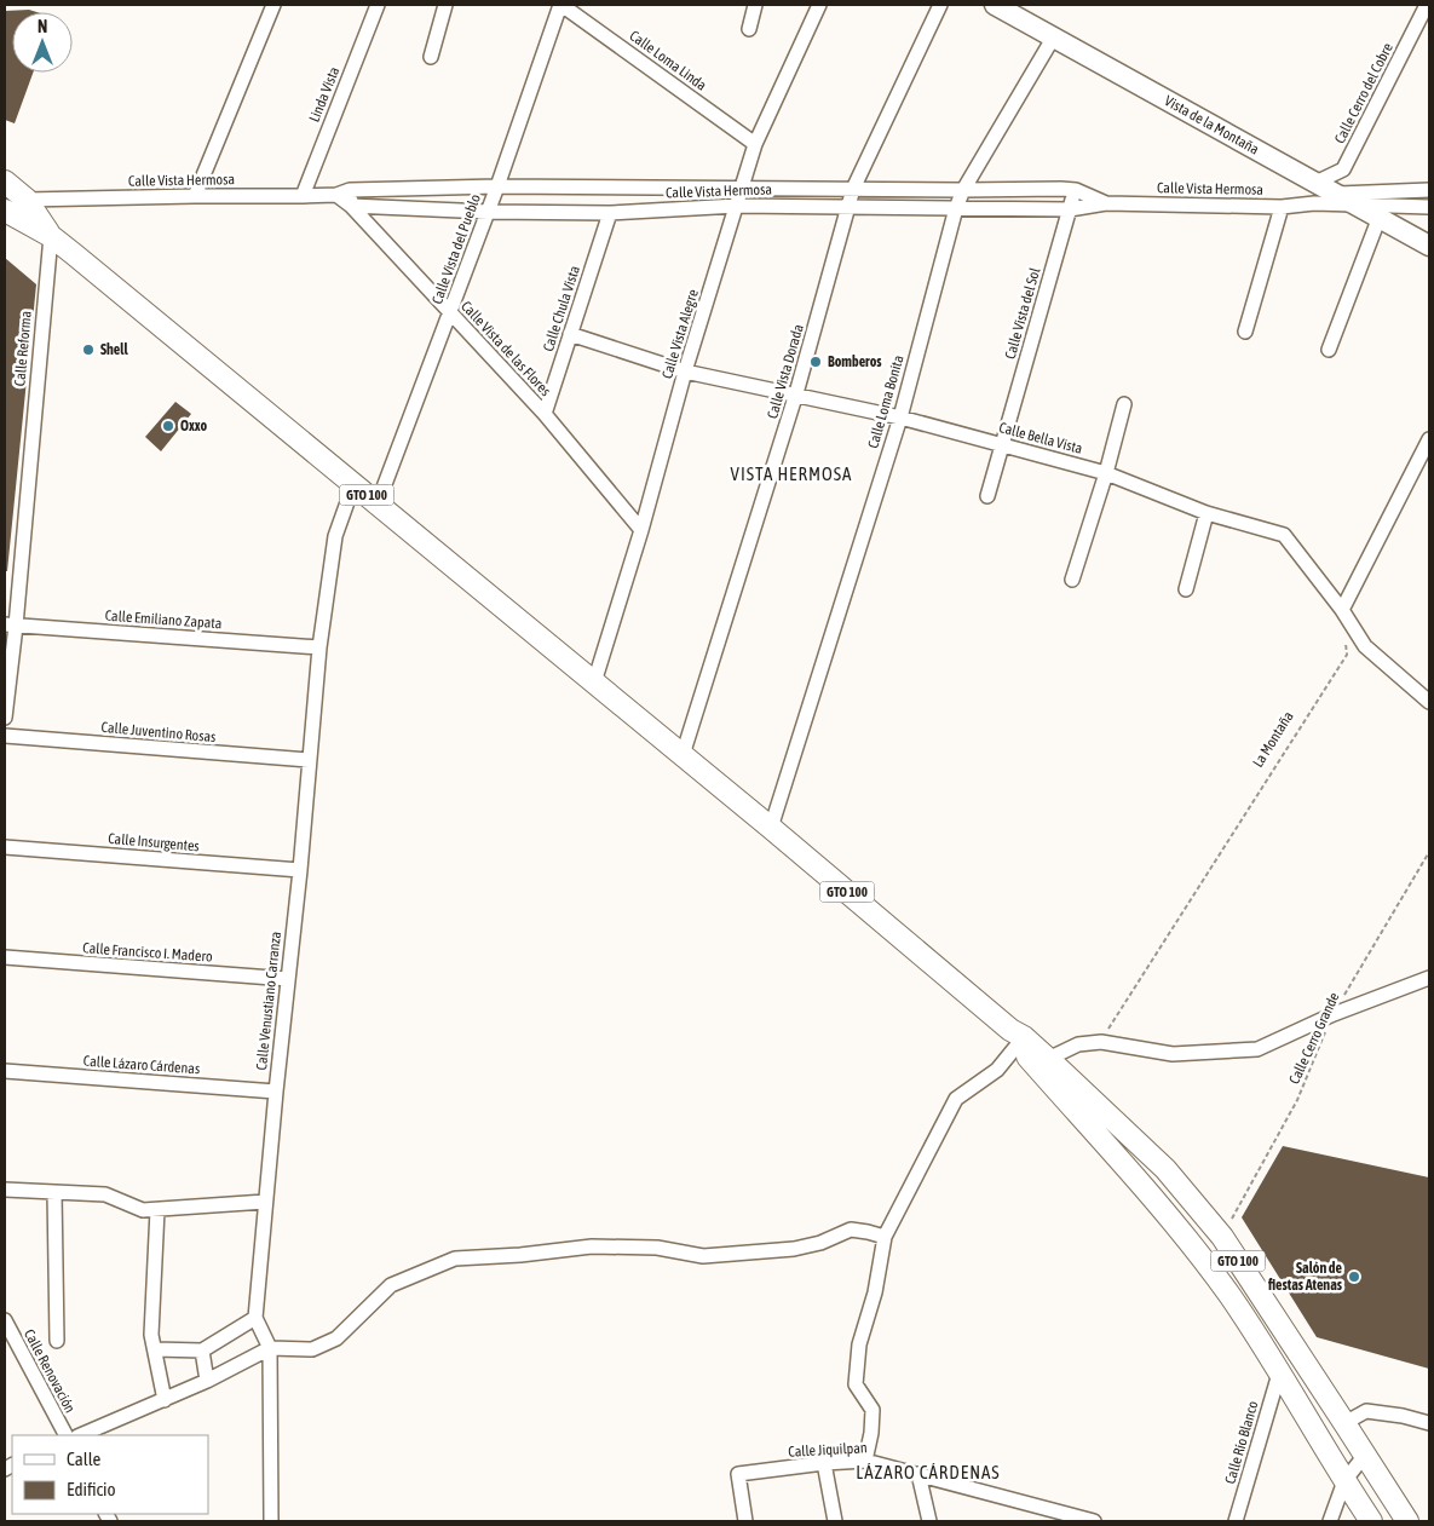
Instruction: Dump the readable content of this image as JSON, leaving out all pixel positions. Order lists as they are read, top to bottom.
{
  "streets": {
    "main road": ["GTO 100"],
    "street": [
      "Calle Loma Linda",
      "Calle Cerro del Cobre",
      "Linda Vista",
      "Vista de la Montaña",
      "Calle Vista Hermosa",
      "Calle Vista del Pueblo",
      "Calle Chula Vista",
      "Calle Vista del Sol",
      "Calle Vista Alegre",
      "Calle Reforma",
      "Calle Vista de las Flores",
      "Calle Vista Dorada",
      "Calle Loma Bonita",
      "Calle Bella Vista",
      "Calle Emiliano Zapata",
      "Calle Juventino Rosas",
      "Calle Insurgentes",
      "Calle Francisco I. Madero",
      "Calle Venustiano Carranza",
      "Calle Lázaro Cárdenas",
      "Calle Renovación",
      "Calle Río Blanco",
      "Calle Jiquilpan"
    ],
    "path": ["La Montaña", "Calle Cerro Grande"]
  },
  "crossings": [
    ["Calle Loma Linda", "Calle Vista del Pueblo"],
    ["Calle Loma Linda", "Calle Vista Alegre"],
    ["Calle Cerro del Cobre", "Vista de la Montaña"],
    ["Linda Vista", "Calle Vista Hermosa"],
    ["Vista de la Montaña", "Calle Vista Hermosa"],
    ["Vista de la Montaña", "Calle Loma Bonita"],
    ["Calle Vista Hermosa", "Calle Vista del Pueblo"],
    ["Calle Vista Hermosa", "Calle Chula Vista"],
    ["Calle Vista Hermosa", "Calle Vista del Sol"],
    ["Calle Vista Hermosa", "Calle Vista Alegre"],
    ["Calle Vista Hermosa", "Calle Vista de las Flores"],
    ["Calle Vista Hermosa", "Calle Vista Dorada"],
    ["Calle Vista Hermosa", "Calle Loma Bonita"],
    ["Calle Vista Hermosa", "GTO 100"],
    ["Calle Vista del Pueblo", "Calle Vista de las Flores"],
    ["Calle Vista del Pueblo", "GTO 100"],
    ["Calle Chula Vista", "Calle Vista de las Flores"],
    ["Calle Chula Vista", "Calle Bella Vista"],
    ["Calle Vista del Sol", "Calle Bella Vista"],
    ["Calle Vista Alegre", "Calle Vista de las Flores"],
    ["Calle Vista Alegre", "Calle Bella Vista"],
    ["Calle Vista Alegre", "GTO 100"],
    ["Calle Reforma", "GTO 100"],
    ["Calle Reforma", "Calle Emiliano Zapata"],
    ["Calle Vista Dorada", "Calle Bella Vista"],
    ["Calle Vista Dorada", "GTO 100"],
    ["Calle Loma Bonita", "Calle Bella Vista"],
    ["Calle Loma Bonita", "GTO 100"],
    ["GTO 100", "Calle Venustiano Carranza"],
    ["GTO 100", "Calle Cerro Grande"],
    ["GTO 100", "Calle Río Blanco"],
    ["Calle Emiliano Zapata", "Calle Venustiano Carranza"],
    ["Calle Juventino Rosas", "Calle Venustiano Carranza"],
    ["Calle Insurgentes", "Calle Venustiano Carranza"],
    ["Calle Francisco I. Madero", "Calle Venustiano Carranza"],
    ["Calle Venustiano Carranza", "Calle Lázaro Cárdenas"]
  ],
  "districts": ["VISTA HERMOSA", "LÁZARO CÁRDENAS"],
  "places": [
    "Shell",
    "Bomberos",
    "Oxxo",
    "Salón de fiestas Atenas"
  ],
  "legend": ["Calle", "Edificio"],
  "north": "top"
}
